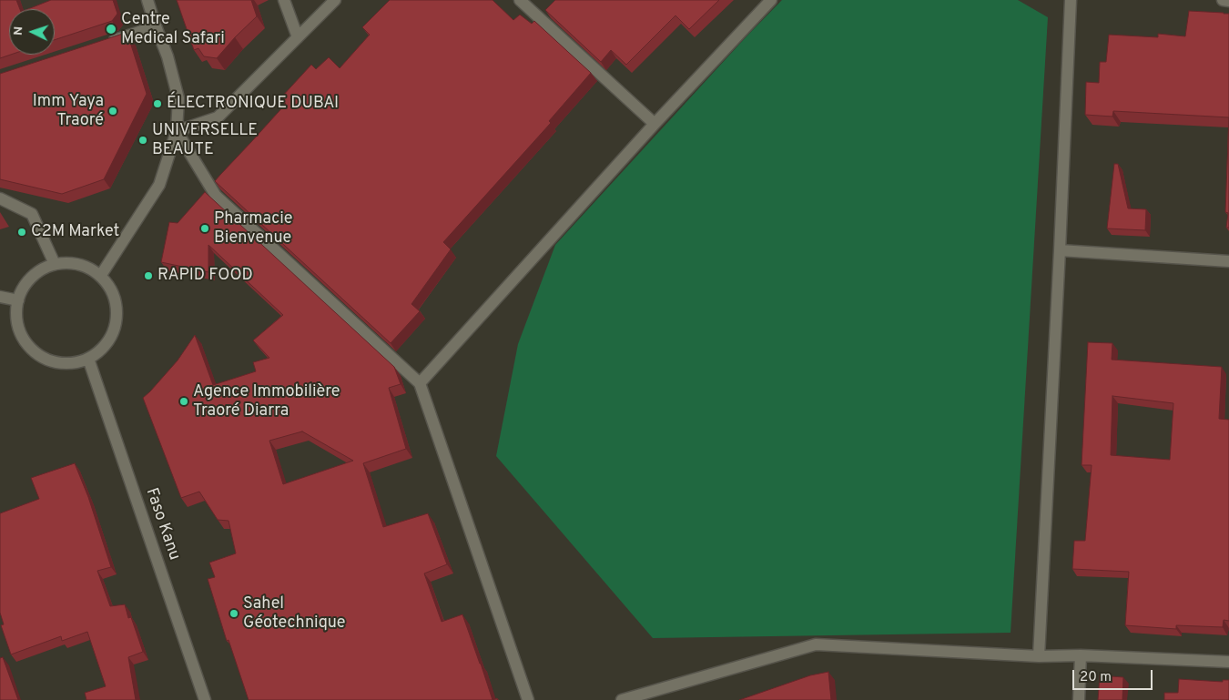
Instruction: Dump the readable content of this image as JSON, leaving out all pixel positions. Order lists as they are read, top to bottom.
{
  "streets": {
    "street": ["Faso Kanu"]
  },
  "places": [
    "Centre Medical Safari",
    "ÉLECTRONIQUE DUBAI",
    "Imm Yaya Traoré",
    "UNIVERSELLE BEAUTE",
    "Pharmacie Bienvenue",
    "C2M Market",
    "RAPID FOOD",
    "Agence Immobilière Traoré Diarra",
    "Sahel Géotechnique"
  ],
  "scale_bar": "20 m",
  "north": "left"
}
